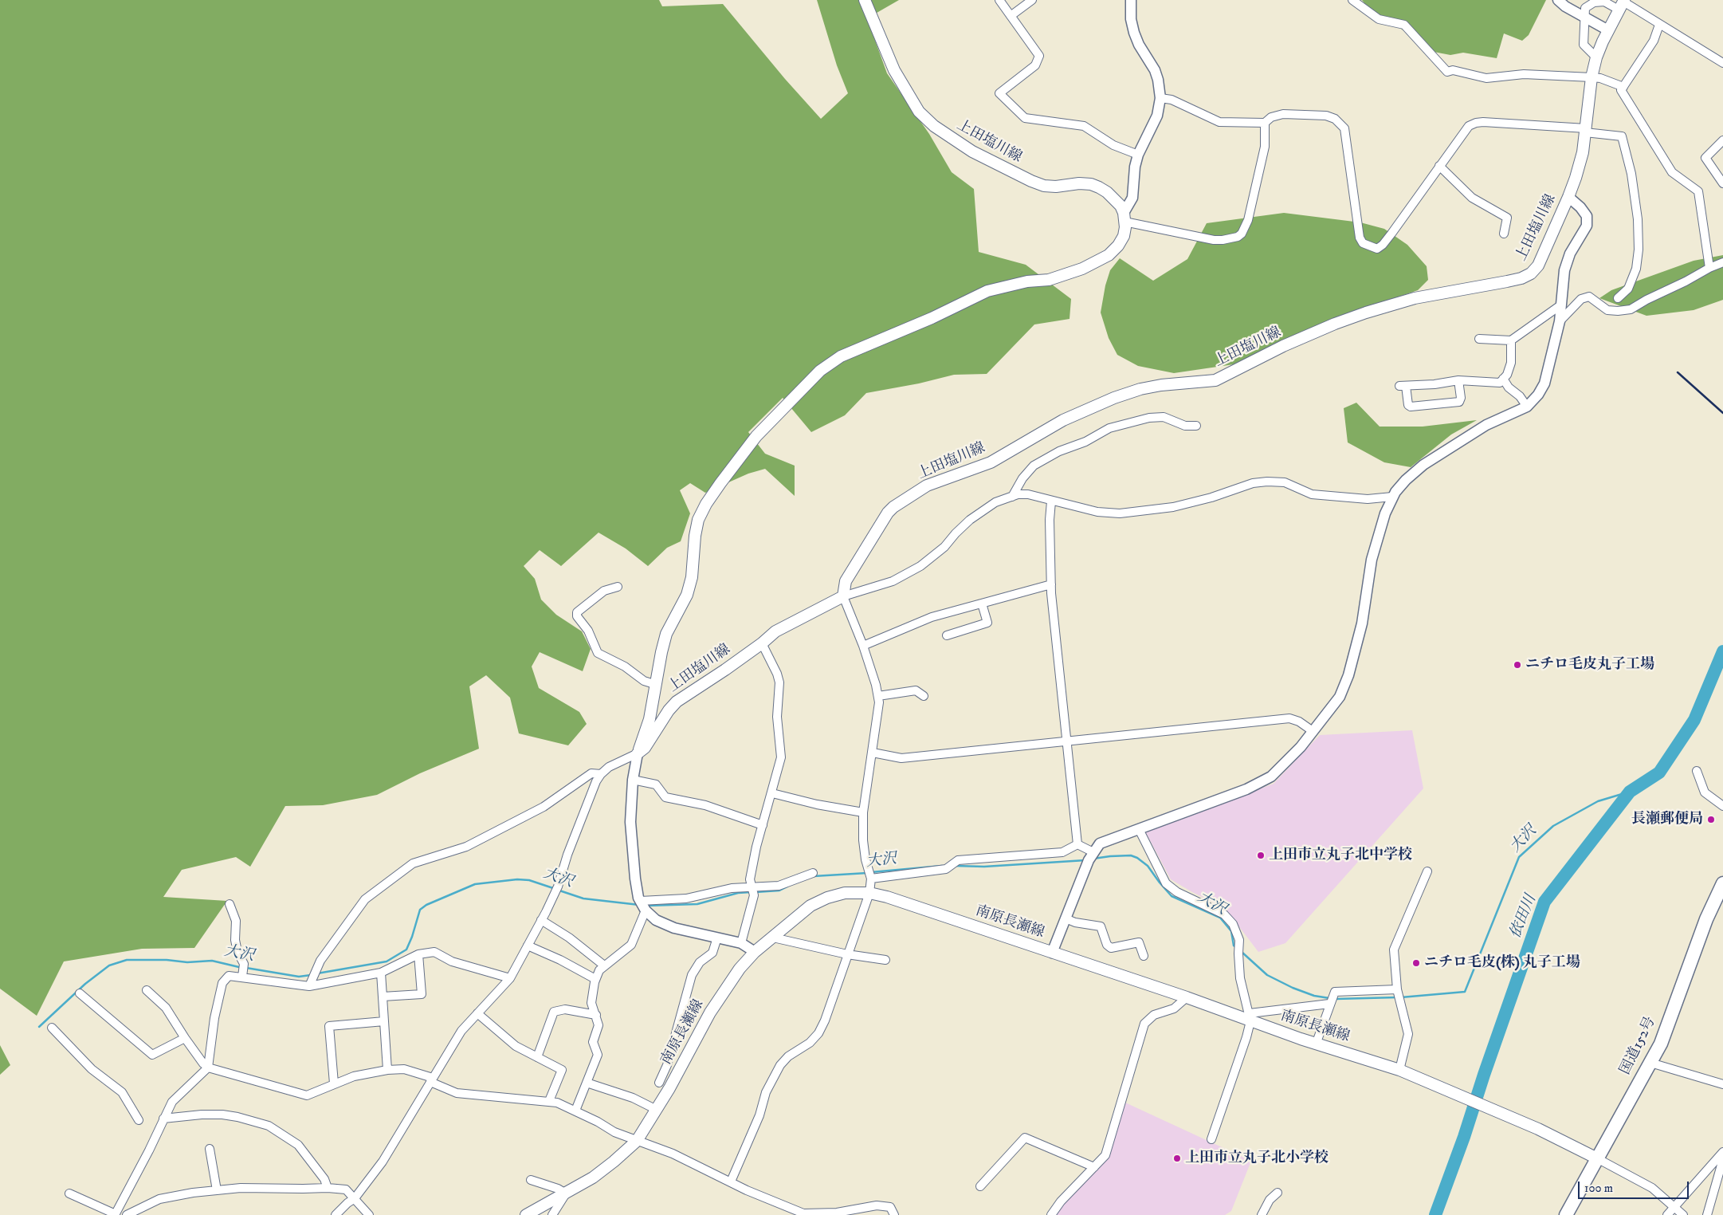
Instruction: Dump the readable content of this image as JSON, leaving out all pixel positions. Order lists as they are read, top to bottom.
{
  "streets": {
    "highway": ["国道152号"],
    "main road": ["上田塩川線", "南原長瀬線"]
  },
  "crossings": [
    ["南原長瀬線", "国道152号"]
  ],
  "water": ["大沢", "依田川"],
  "places": [
    "ニチロ毛皮丸子工場",
    "長瀬郵便局",
    "上田市立丸子北中学校",
    "ニチロ毛皮(株) 丸子工場",
    "上田市立丸子北小学校"
  ],
  "scale_bar": "100 m"
}
